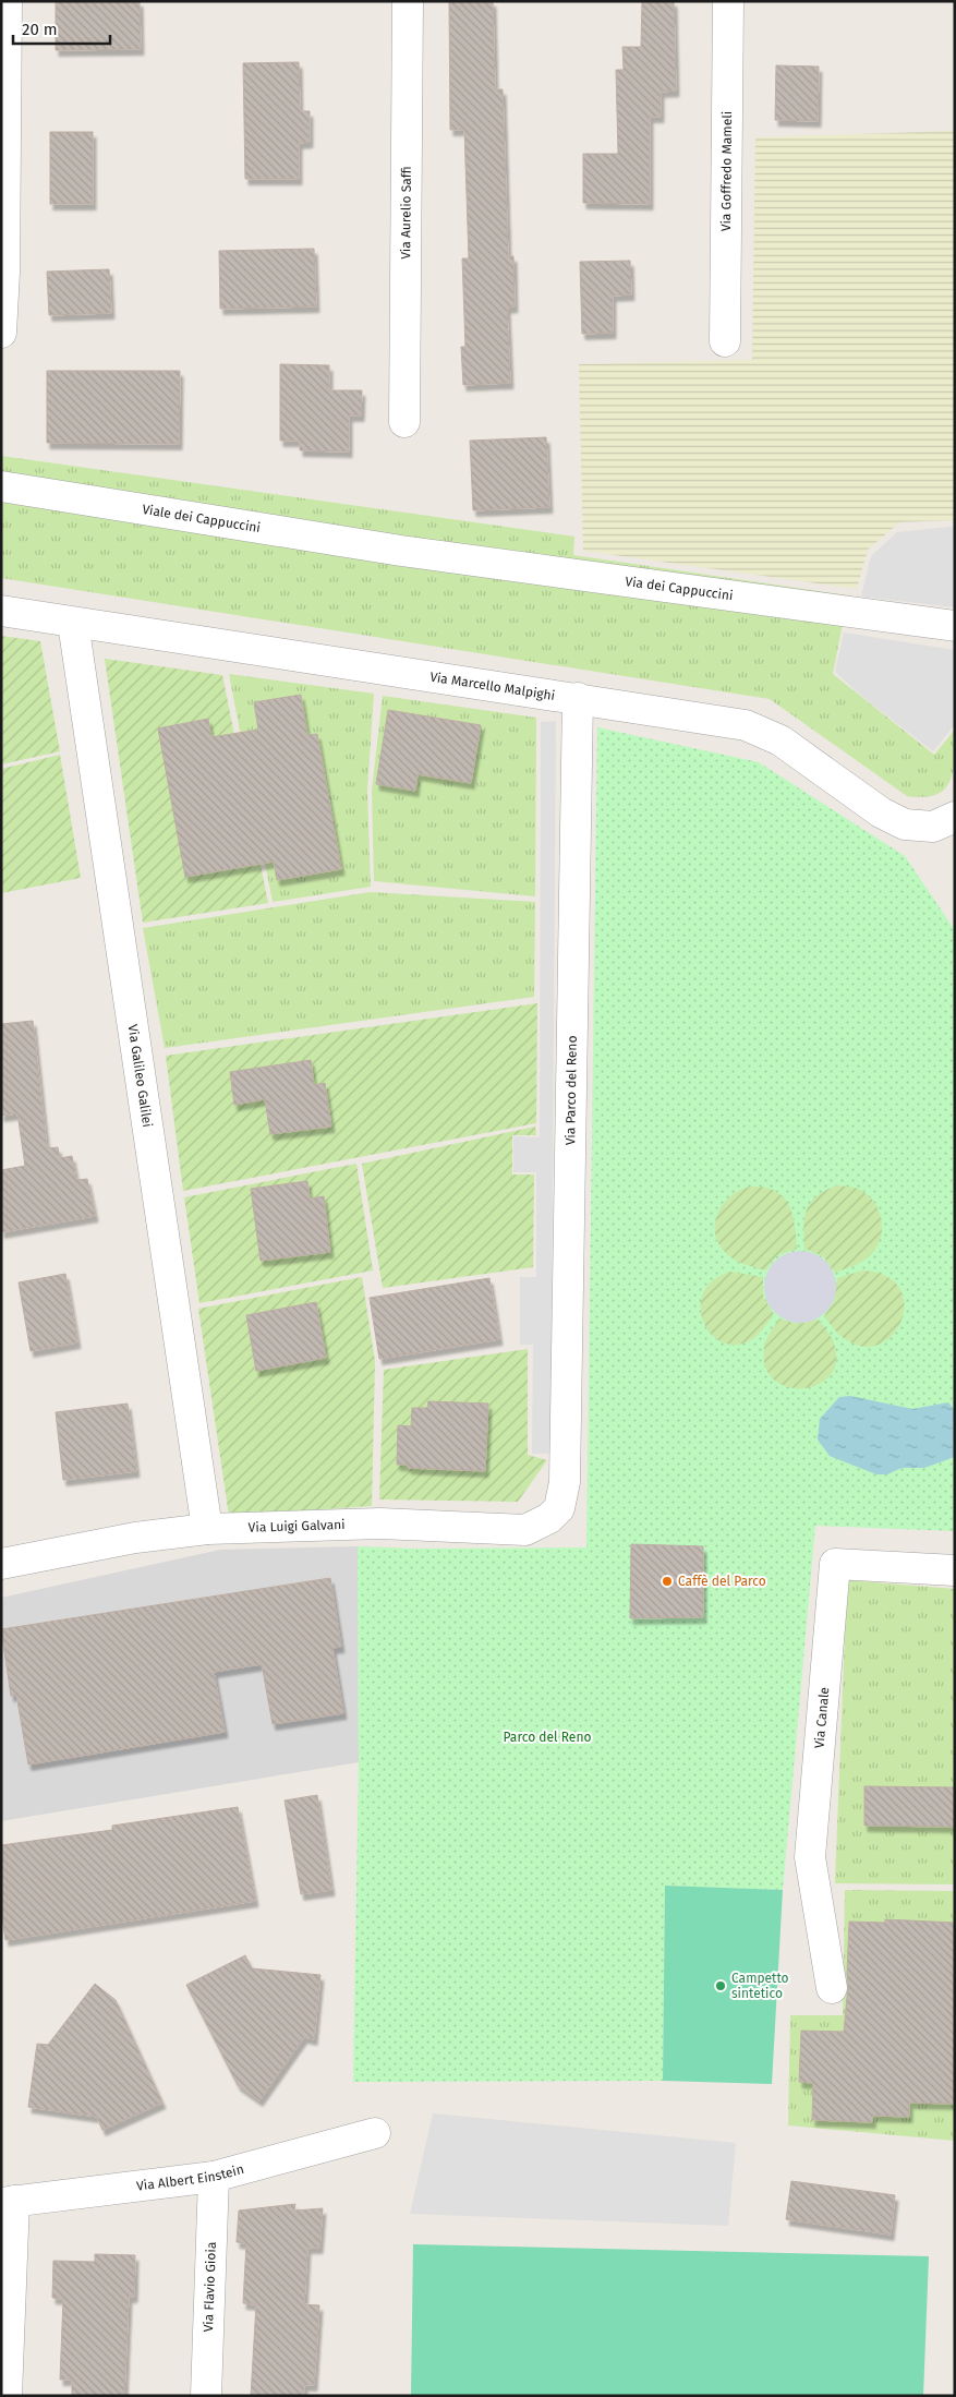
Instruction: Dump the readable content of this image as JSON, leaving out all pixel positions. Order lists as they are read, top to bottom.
{
  "streets": {
    "street": [
      "Via Goffredo Mameli",
      "Via Aurelio Saffi",
      "Viale dei Cappuccini",
      "Via dei Cappuccini",
      "Via Marcello Malpighi",
      "Via Galileo Galilei",
      "Via Parco del Reno",
      "Via Luigi Galvani",
      "Via Canale",
      "Via Albert Einstein",
      "Via Flavio Gioia"
    ]
  },
  "crossings": [
    ["Viale dei Cappuccini", "Via dei Cappuccini"],
    ["Via Marcello Malpighi", "Via Galileo Galilei"],
    ["Via Marcello Malpighi", "Via Parco del Reno"],
    ["Via Galileo Galilei", "Via Luigi Galvani"],
    ["Via Parco del Reno", "Via Luigi Galvani"],
    ["Via Albert Einstein", "Via Flavio Gioia"]
  ],
  "parks": ["Parco del Reno"],
  "places": ["Caffè del Parco", "Campetto sintetico"],
  "scale_bar": "20 m"
}
